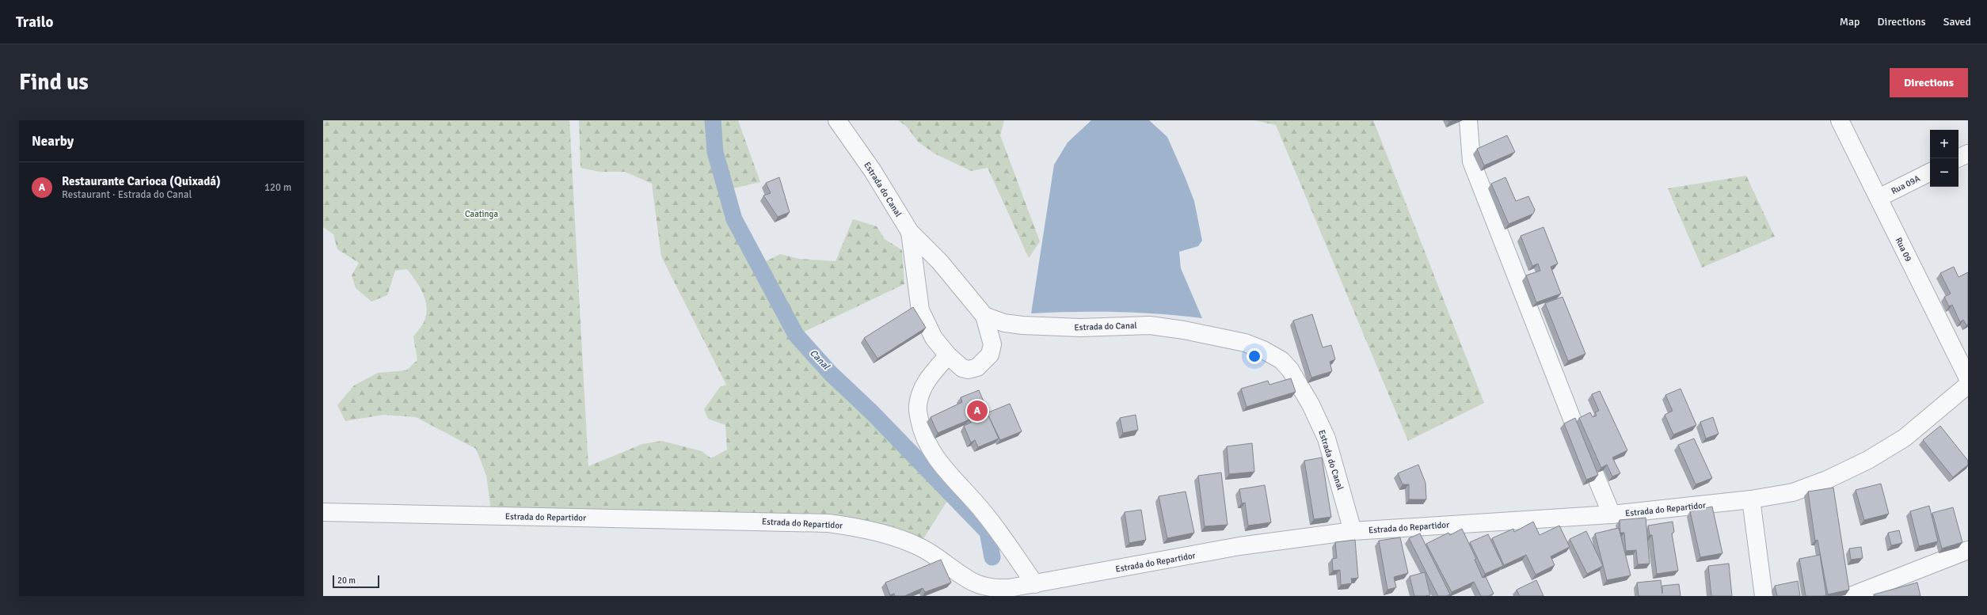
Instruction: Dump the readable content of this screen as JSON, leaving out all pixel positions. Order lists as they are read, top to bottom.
{
  "streets": {
    "street": [
      "Rua 09A",
      "Estrada do Canal",
      "Rua 09",
      "Estrada do Repartidor"
    ]
  },
  "crossings": [
    ["Rua 09A", "Rua 09"],
    ["Estrada do Canal", "Estrada do Repartidor"]
  ],
  "water": ["Canal"],
  "parks": ["Caatinga"],
  "scale_bar": "20 m",
  "page": {
    "header": "Trailo",
    "nav": ["Map", "Directions", "Saved"],
    "buttons": "Directions",
    "title": "Find us",
    "heading": "Nearby",
    "map_buttons": ["+", "−"],
    "list": [
      {
        "mark": "A",
        "name": "Restaurante Carioca (Quixadá)",
        "note": "Restaurant · Estrada do Canal",
        "value": "120 m"
      }
    ],
    "pins": "A",
    "scale": "20 m"
  }
}
